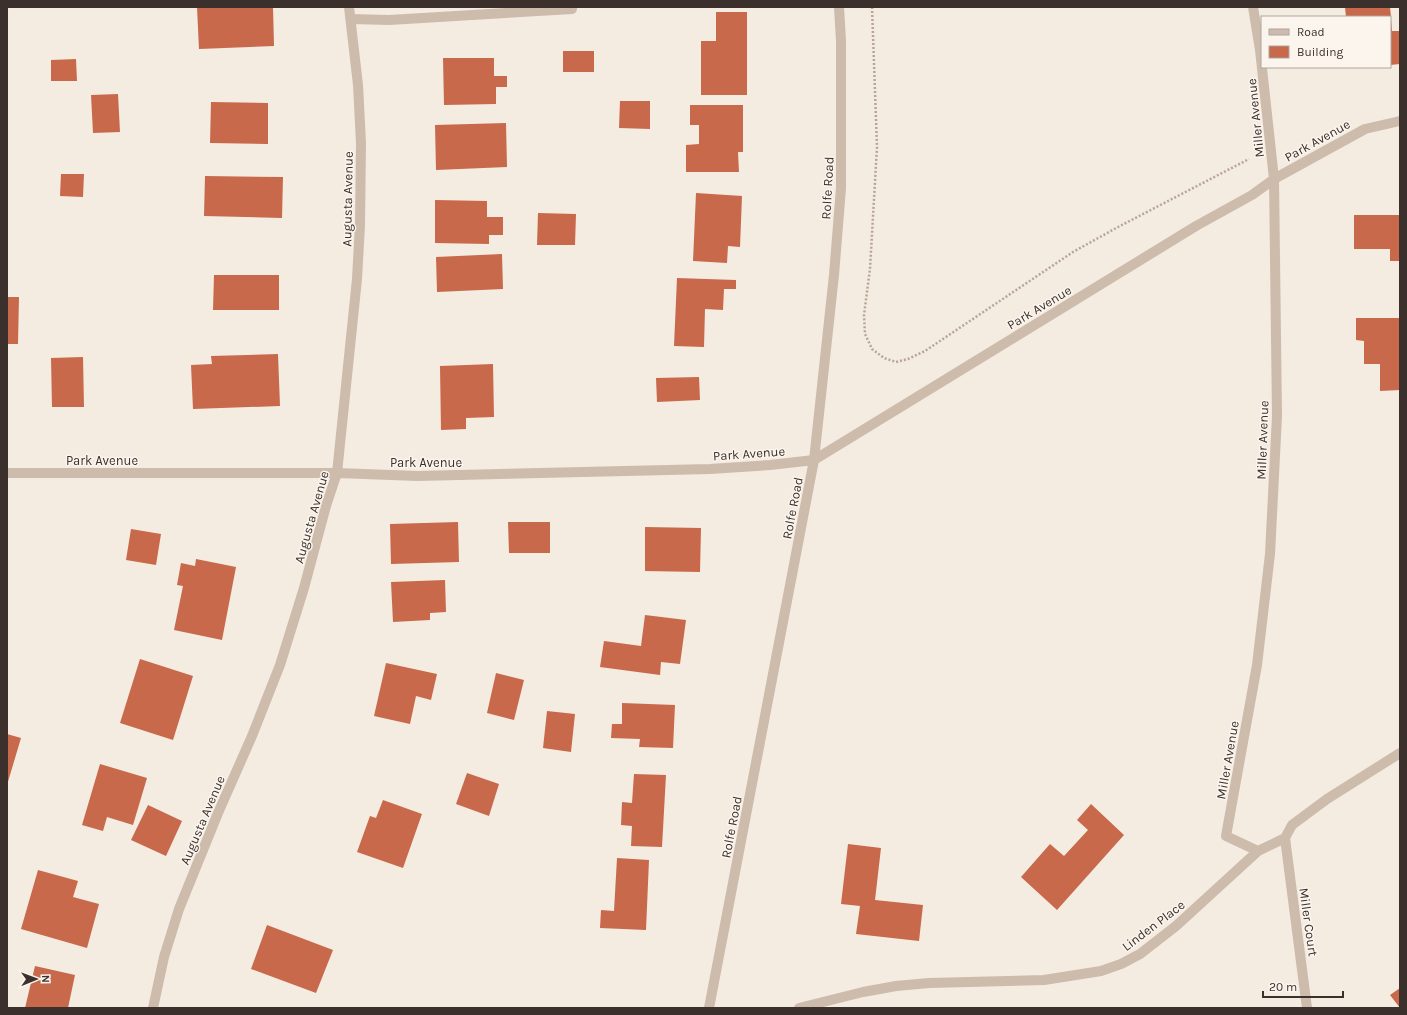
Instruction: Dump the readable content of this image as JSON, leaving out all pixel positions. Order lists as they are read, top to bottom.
{
  "streets": {
    "street": [
      "Miller Avenue",
      "Park Avenue",
      "Rolfe Road",
      "Augusta Avenue",
      "Miller Court",
      "Linden Place"
    ]
  },
  "crossings": [
    ["Miller Avenue", "Park Avenue"],
    ["Miller Avenue", "Linden Place"],
    ["Park Avenue", "Rolfe Road"],
    ["Park Avenue", "Augusta Avenue"],
    ["Miller Court", "Linden Place"]
  ],
  "legend": ["Road", "Building"],
  "scale_bar": "20 m",
  "north": "right"
}
